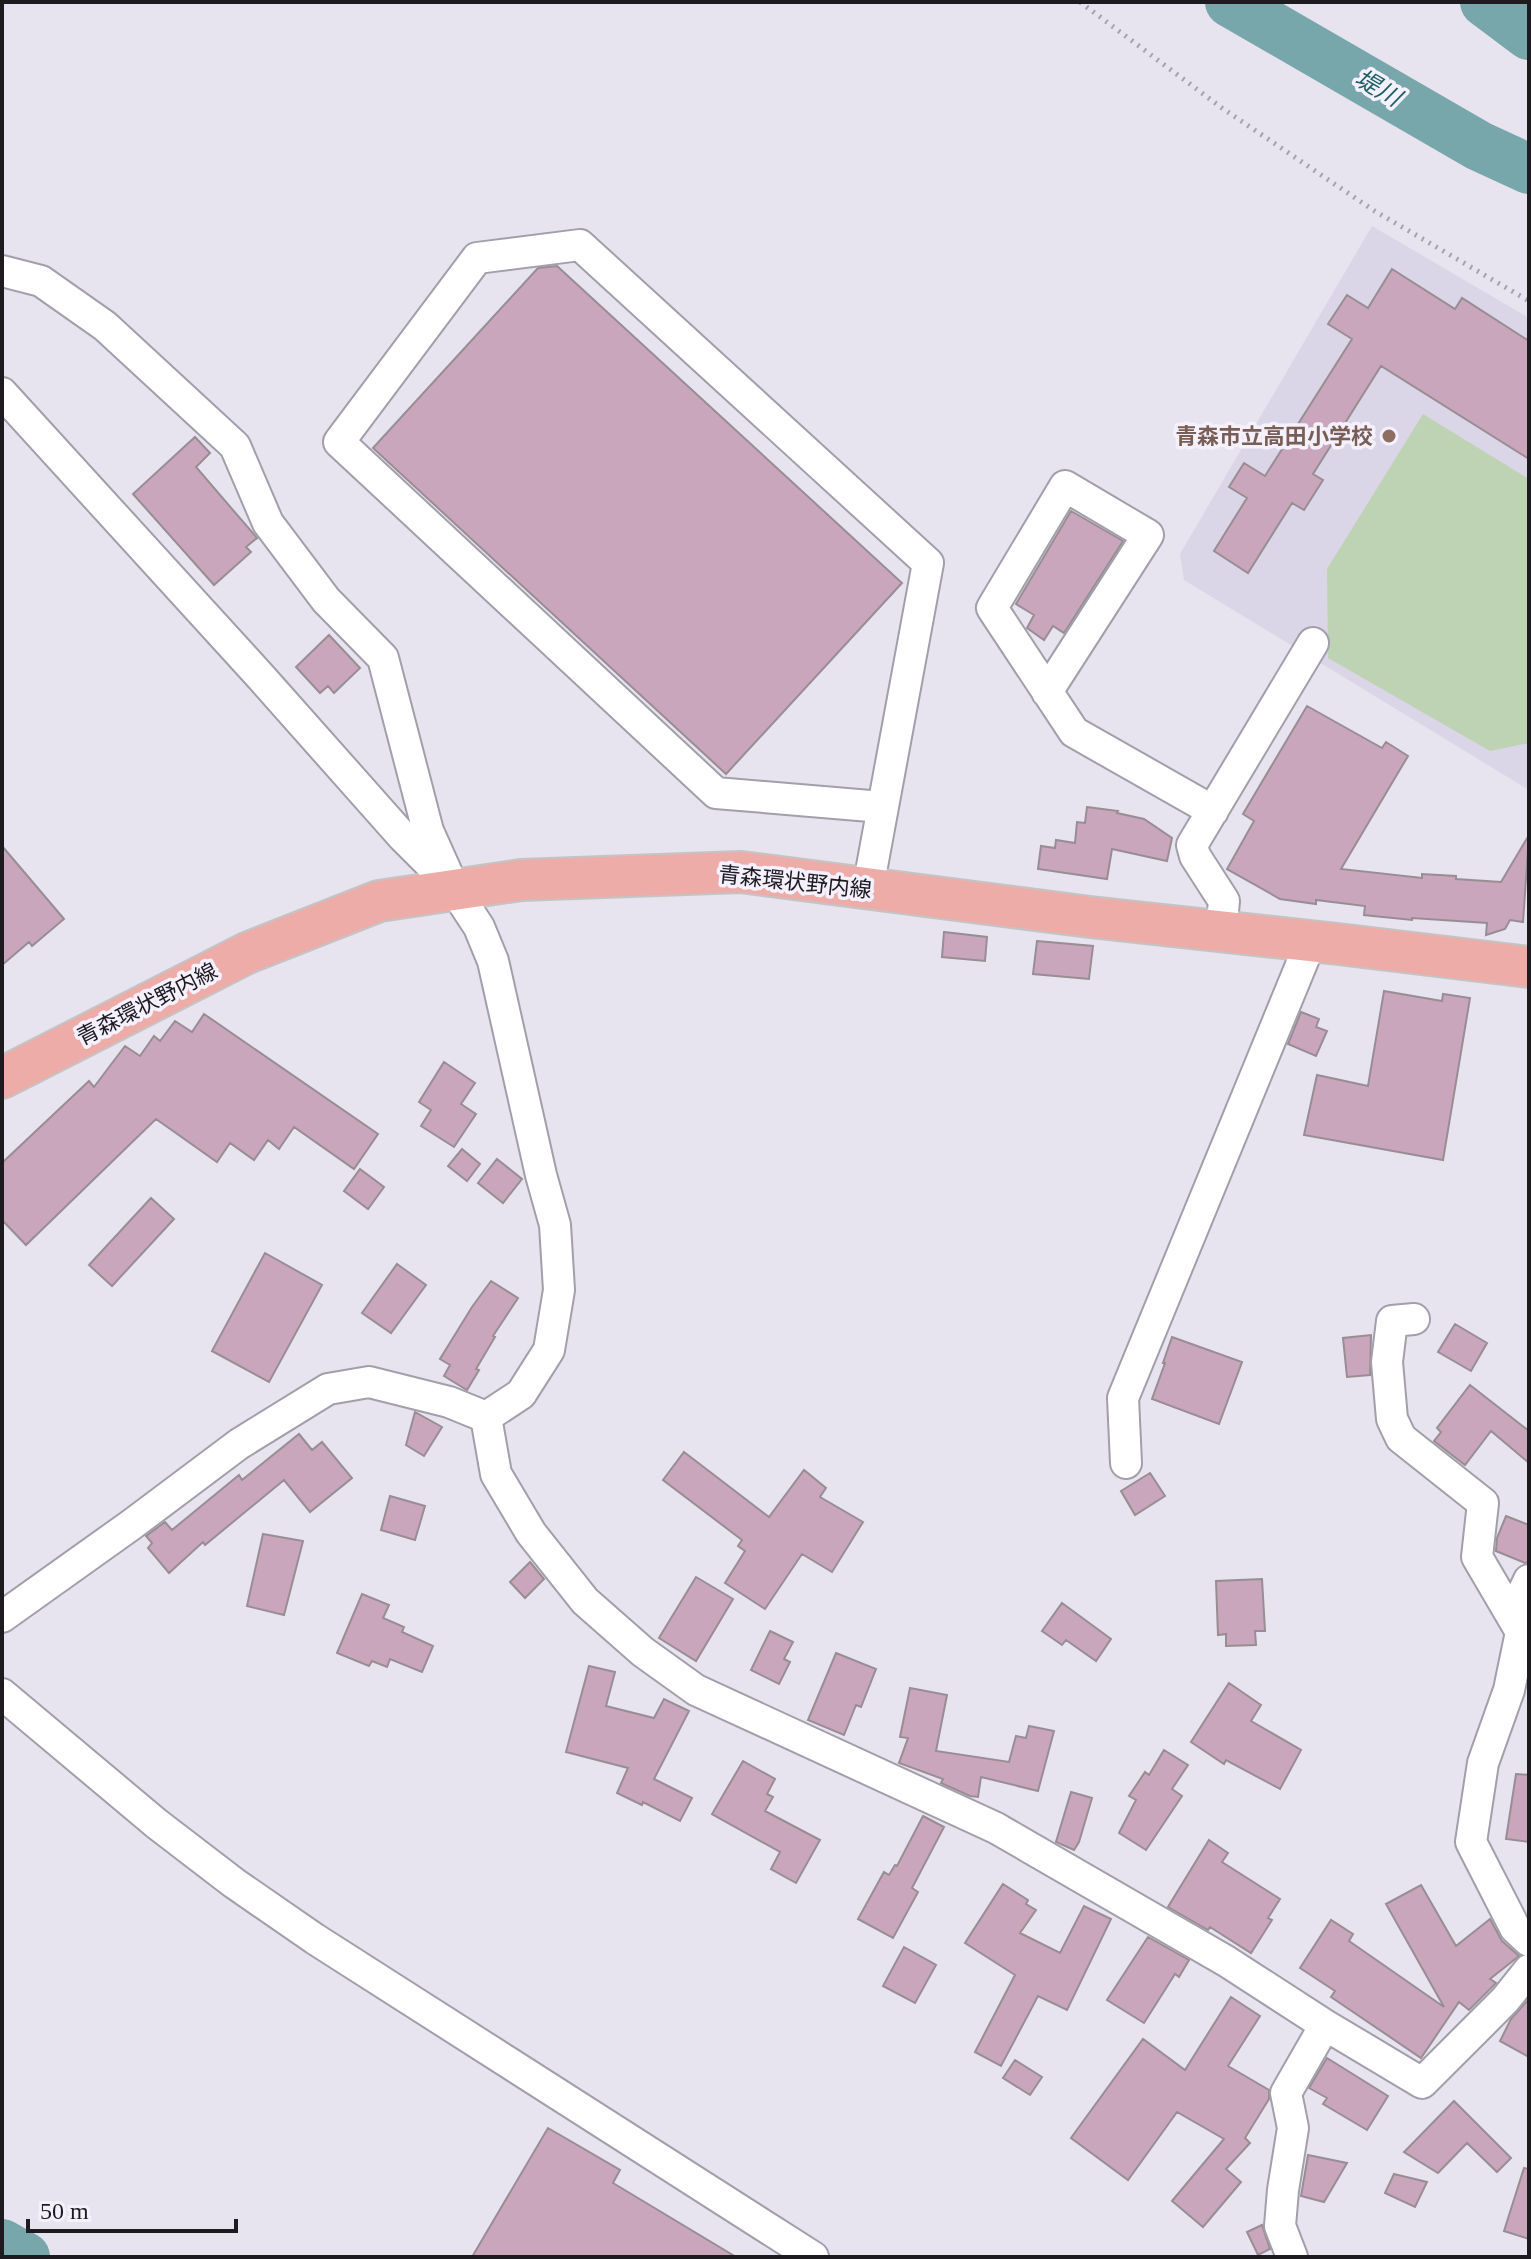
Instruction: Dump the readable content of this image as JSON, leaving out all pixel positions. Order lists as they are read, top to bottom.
{
  "streets": {
    "main road": ["青森環状野内線"]
  },
  "water": ["堤川"],
  "places": ["青森市立高田小学校"],
  "scale_bar": "50 m"
}
